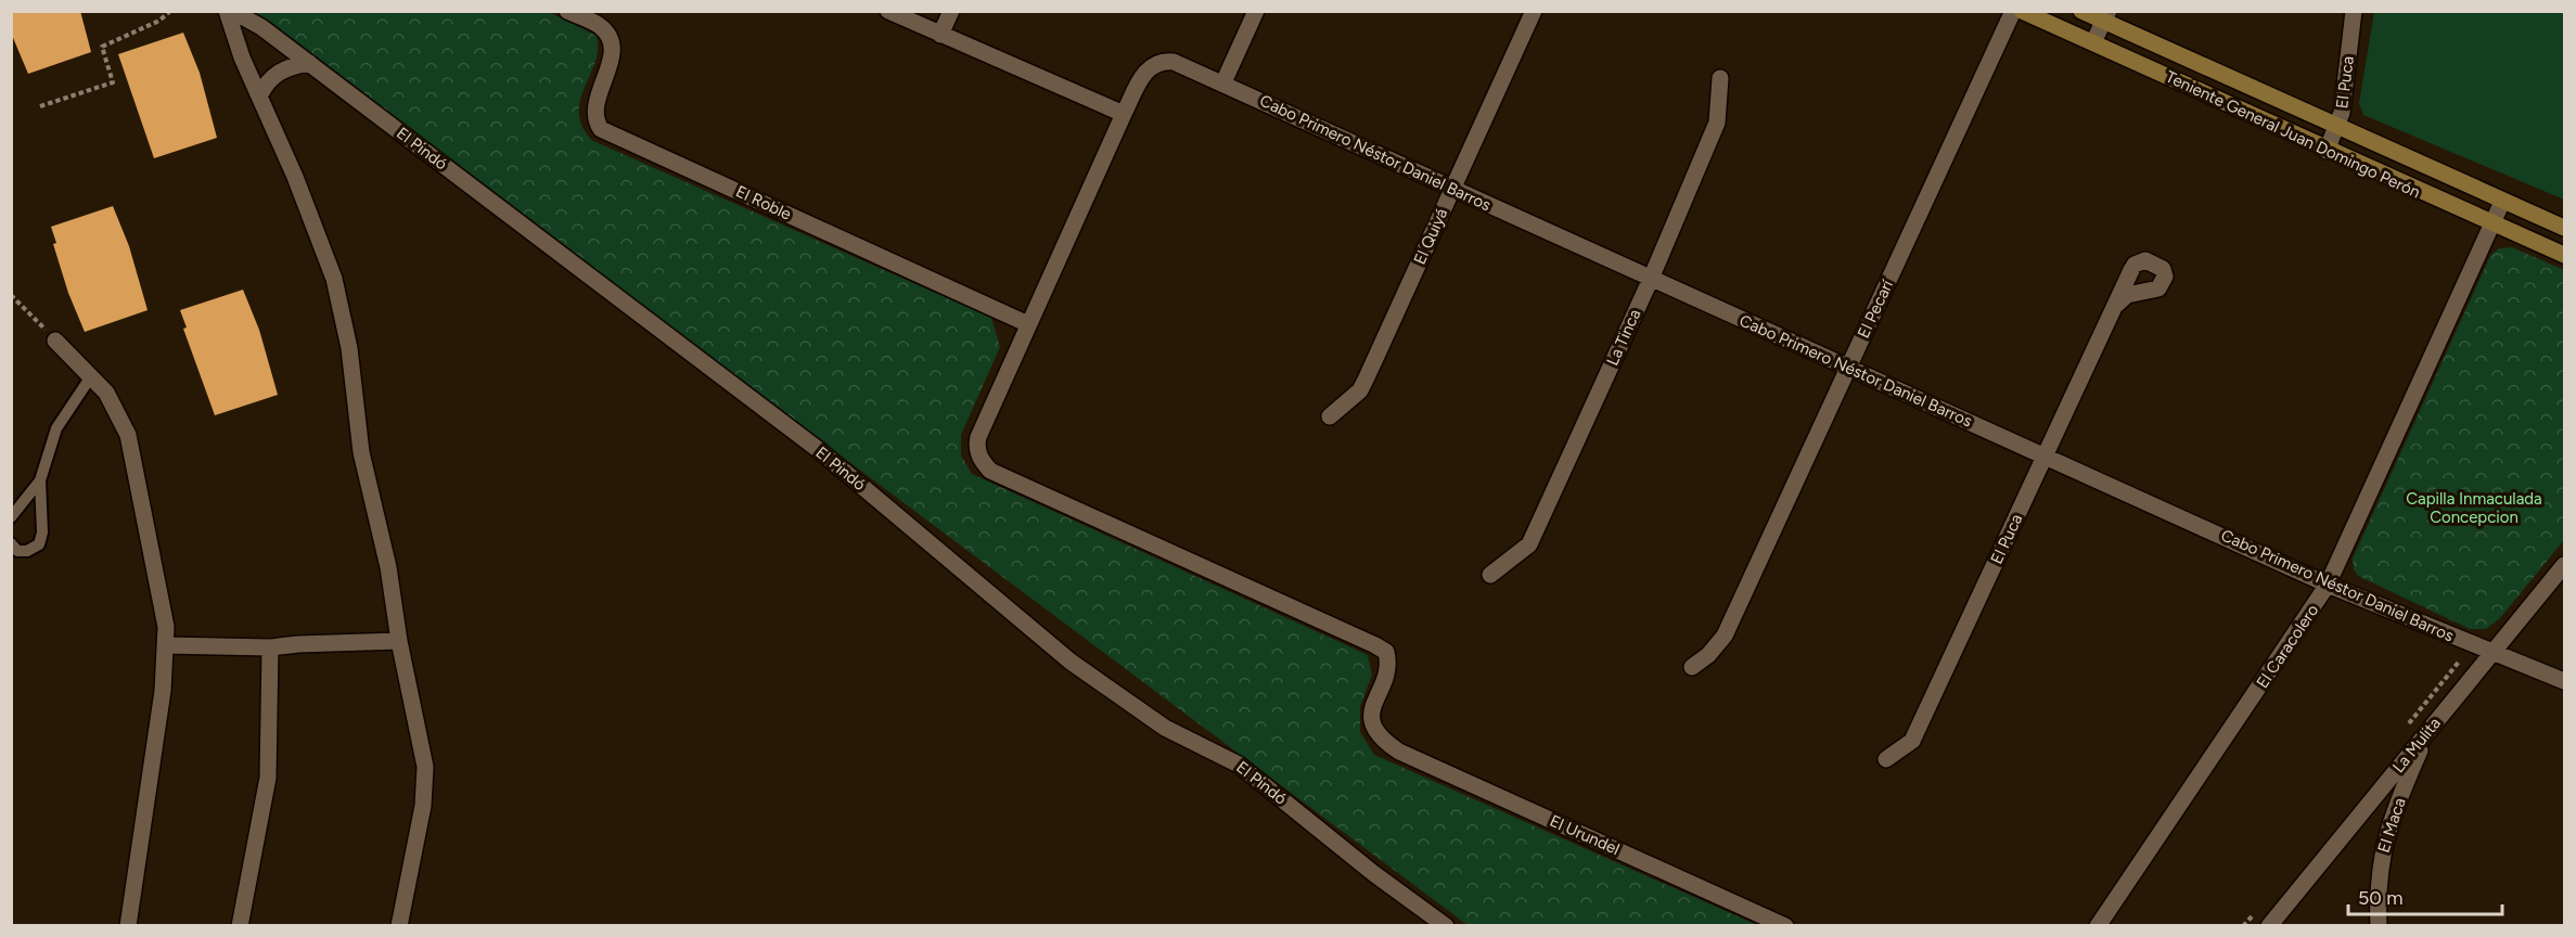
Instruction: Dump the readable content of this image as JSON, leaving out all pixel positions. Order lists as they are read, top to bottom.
{
  "streets": {
    "main road": ["Teniente General Juan Domingo Perón"],
    "street": [
      "El Puca",
      "El Pindó",
      "Cabo Primero Néstor Daniel Barros",
      "El Roble",
      "El Quiyá",
      "El Pecarí",
      "La Tinca",
      "El Caracolero",
      "La Mulita",
      "El Maca",
      "El Urundel"
    ]
  },
  "crossings": [
    ["El Puca", "Teniente General Juan Domingo Perón"],
    ["El Puca", "Cabo Primero Néstor Daniel Barros"],
    ["Teniente General Juan Domingo Perón", "El Caracolero"],
    ["Cabo Primero Néstor Daniel Barros", "El Quiyá"],
    ["Cabo Primero Néstor Daniel Barros", "El Pecarí"],
    ["Cabo Primero Néstor Daniel Barros", "La Tinca"],
    ["Cabo Primero Néstor Daniel Barros", "El Caracolero"],
    ["Cabo Primero Néstor Daniel Barros", "La Mulita"],
    ["El Roble", "El Urundel"],
    ["La Mulita", "El Maca"]
  ],
  "parks": ["Capilla Inmaculada Concepcion"],
  "scale_bar": "50 m"
}
